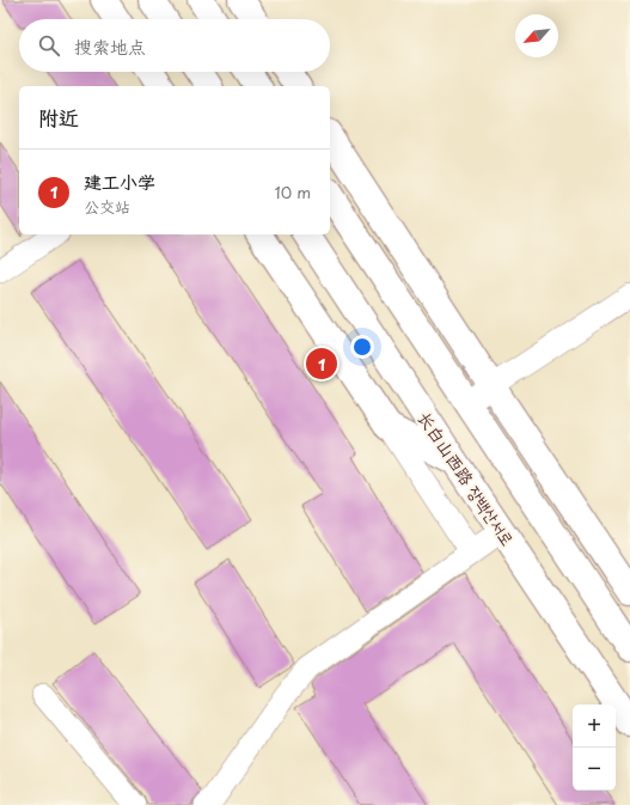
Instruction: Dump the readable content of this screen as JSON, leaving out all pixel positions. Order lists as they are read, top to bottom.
{
  "streets": {
    "main road": ["长白山西路 장백산서로"]
  },
  "north": "bottom left",
  "page": {
    "search": "搜索地点",
    "heading": "附近",
    "list": [
      {
        "mark": "1",
        "name": "建工小学",
        "note": "公交站",
        "value": "10 m"
      }
    ],
    "pins": "1",
    "map_buttons": ["+", "−"]
  }
}
